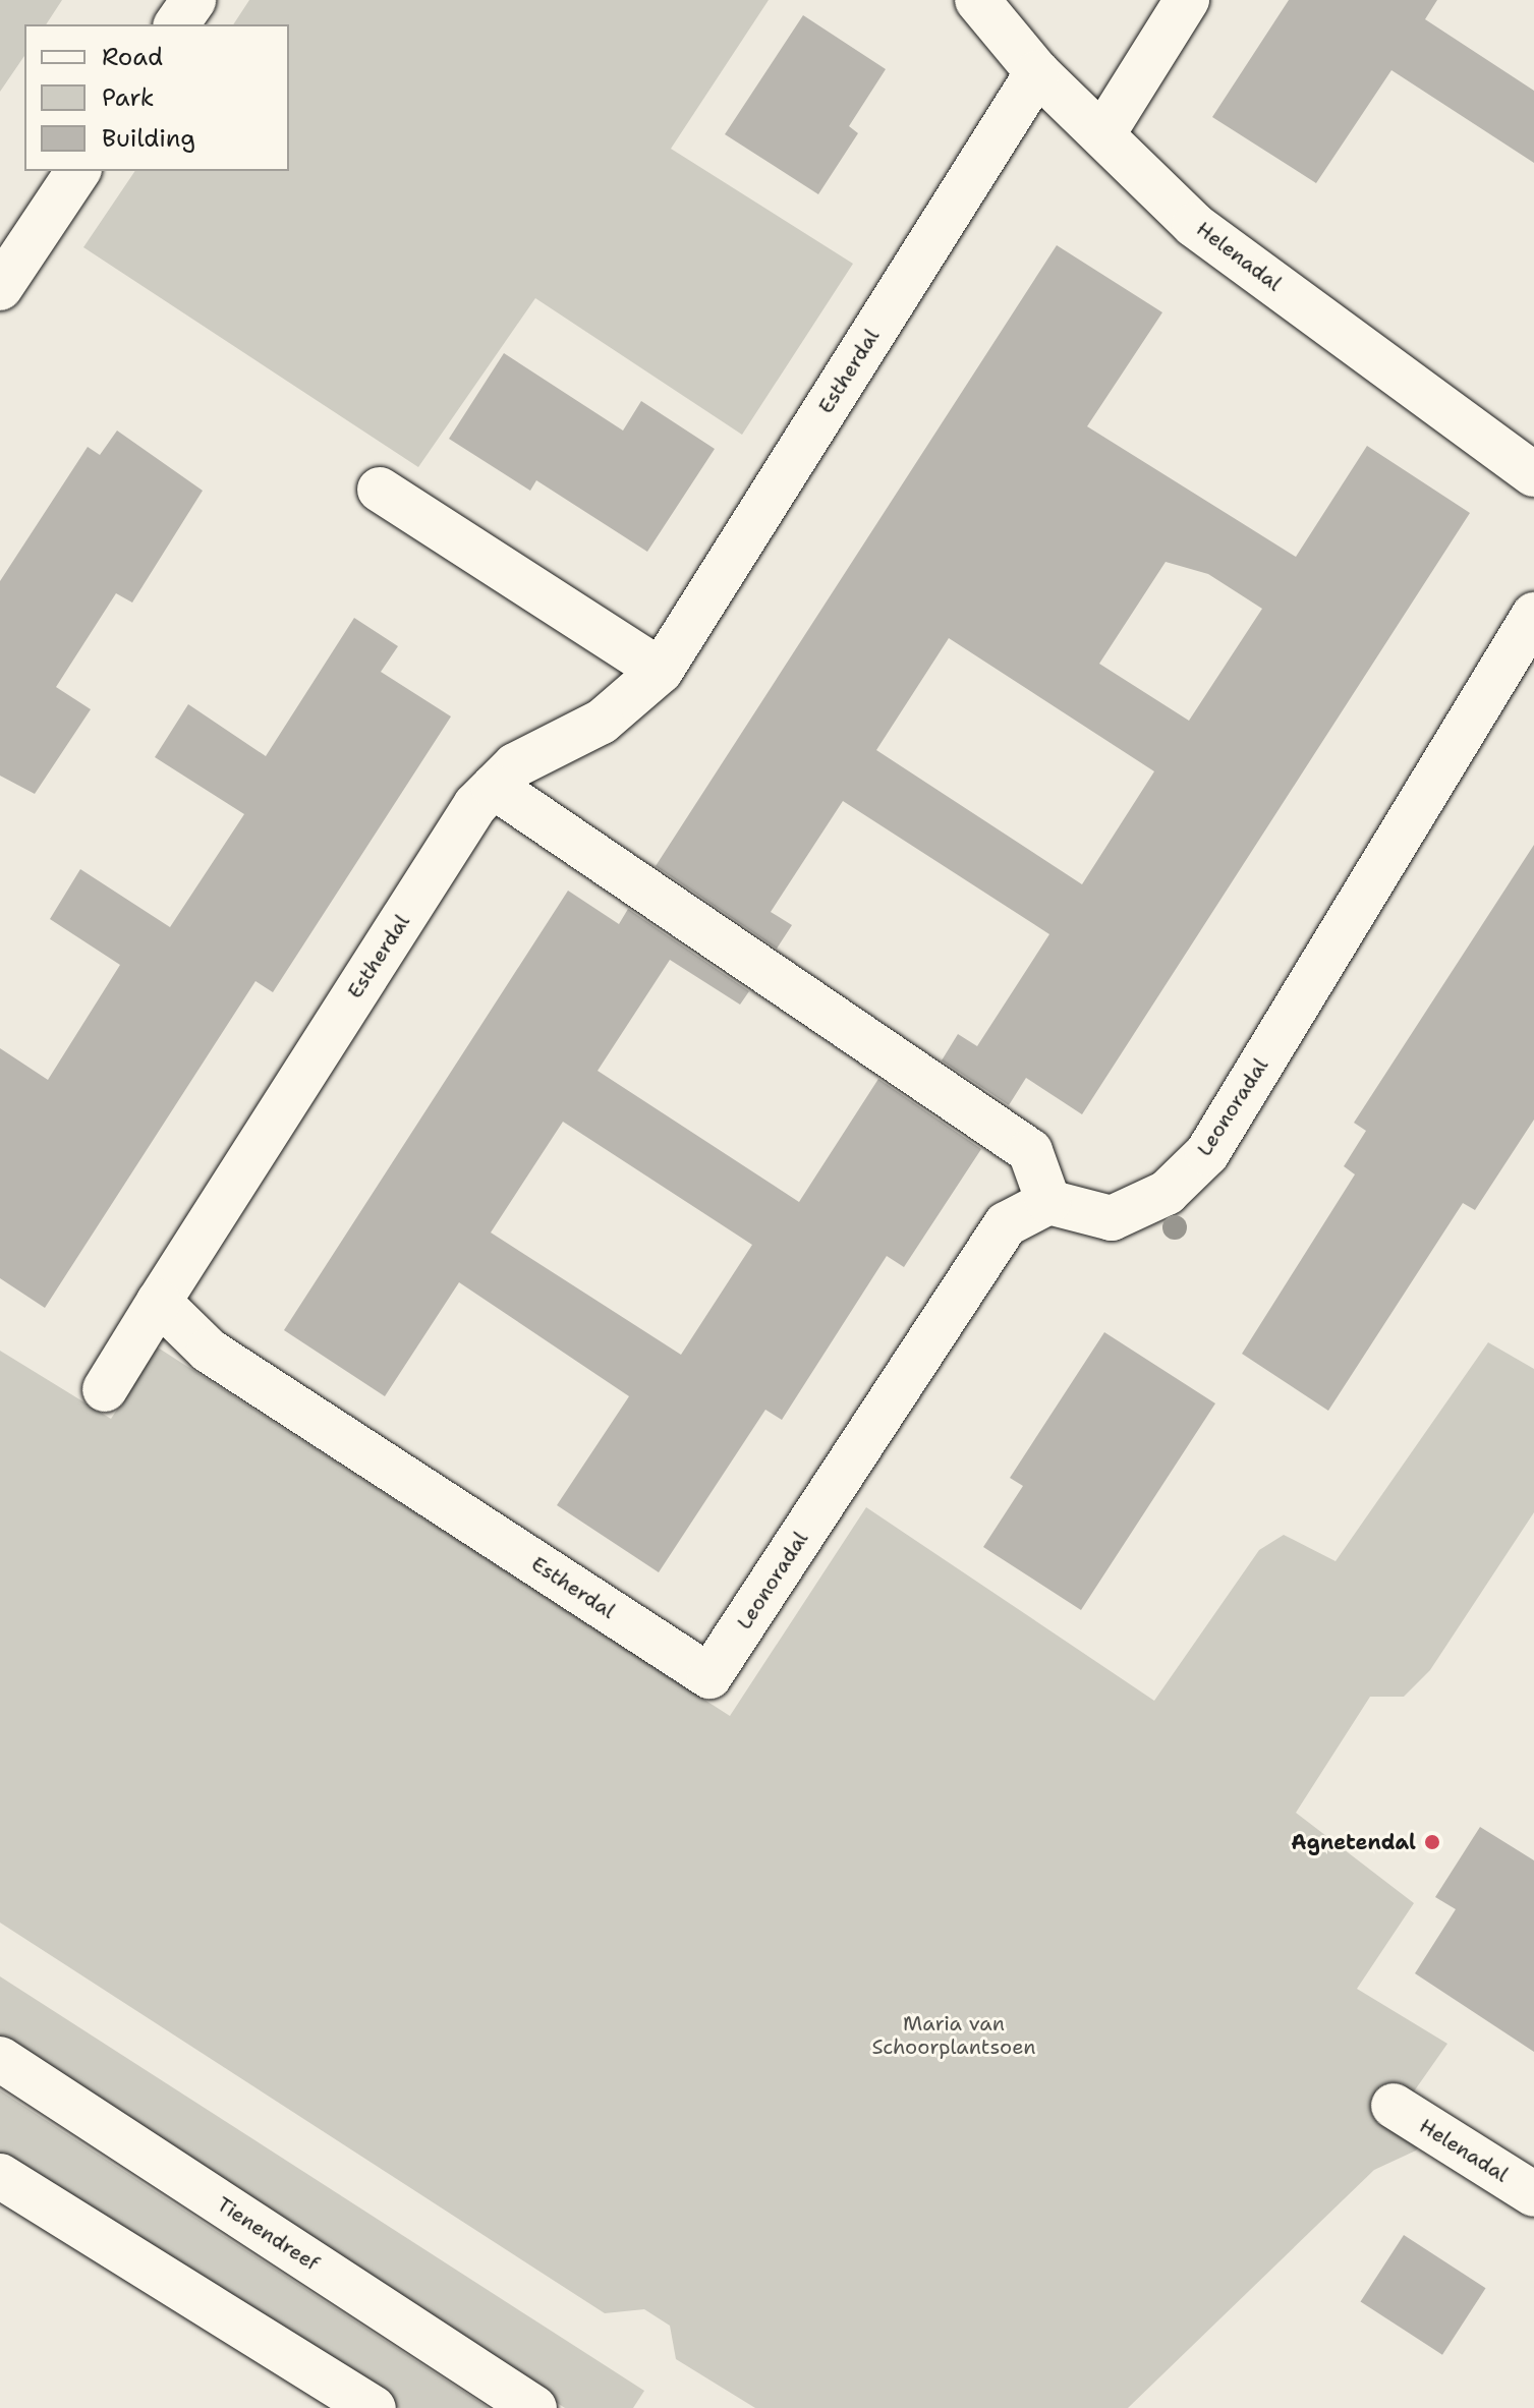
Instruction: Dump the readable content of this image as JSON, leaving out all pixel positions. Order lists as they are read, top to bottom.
{
  "streets": {
    "street": [
      "Helenadal",
      "Estherdal",
      "Leonoradal",
      "Tienendreef"
    ]
  },
  "crossings": [
    ["Helenadal", "Estherdal"],
    ["Estherdal", "Leonoradal"]
  ],
  "parks": ["Maria van Schoorplantsoen"],
  "places": ["Agnetendal"],
  "legend": ["Road", "Park", "Building"]
}
